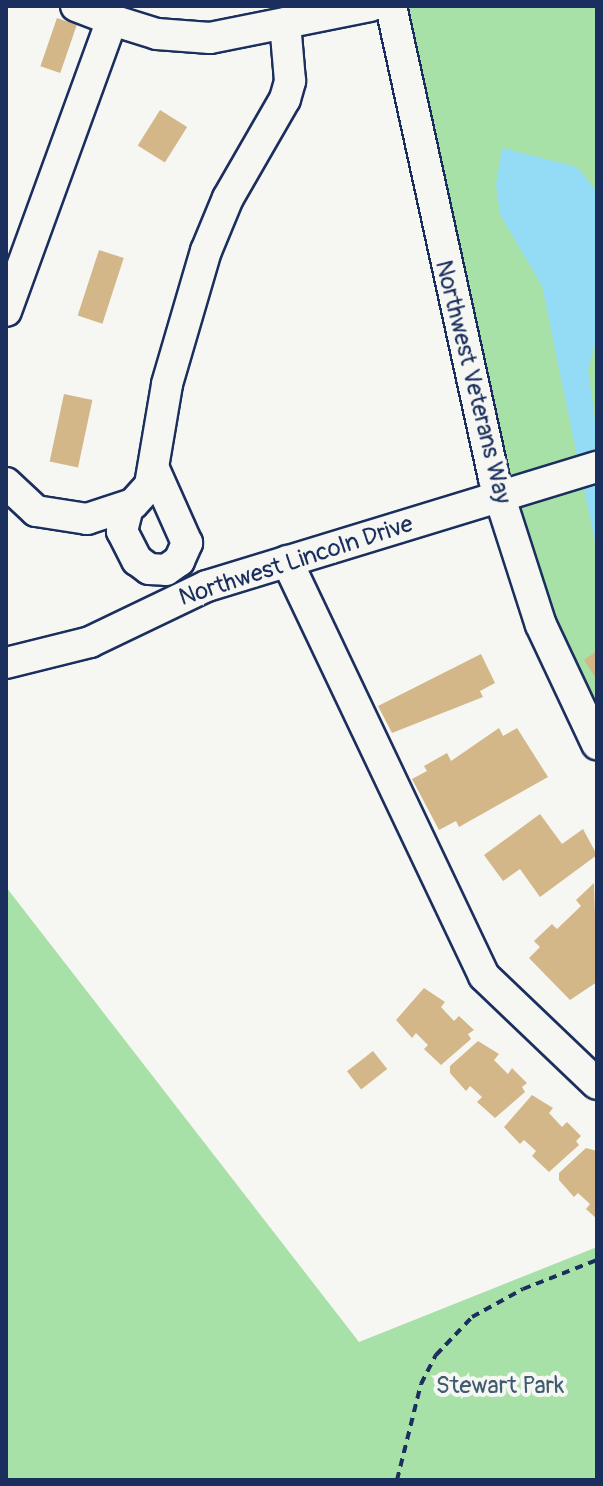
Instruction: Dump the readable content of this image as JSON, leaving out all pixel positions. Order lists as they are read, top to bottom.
{
  "streets": {
    "street": ["Northwest Veterans Way", "Northwest Lincoln Drive"]
  },
  "crossings": [
    ["Northwest Veterans Way", "Northwest Lincoln Drive"]
  ],
  "parks": ["Stewart Park"]
}
